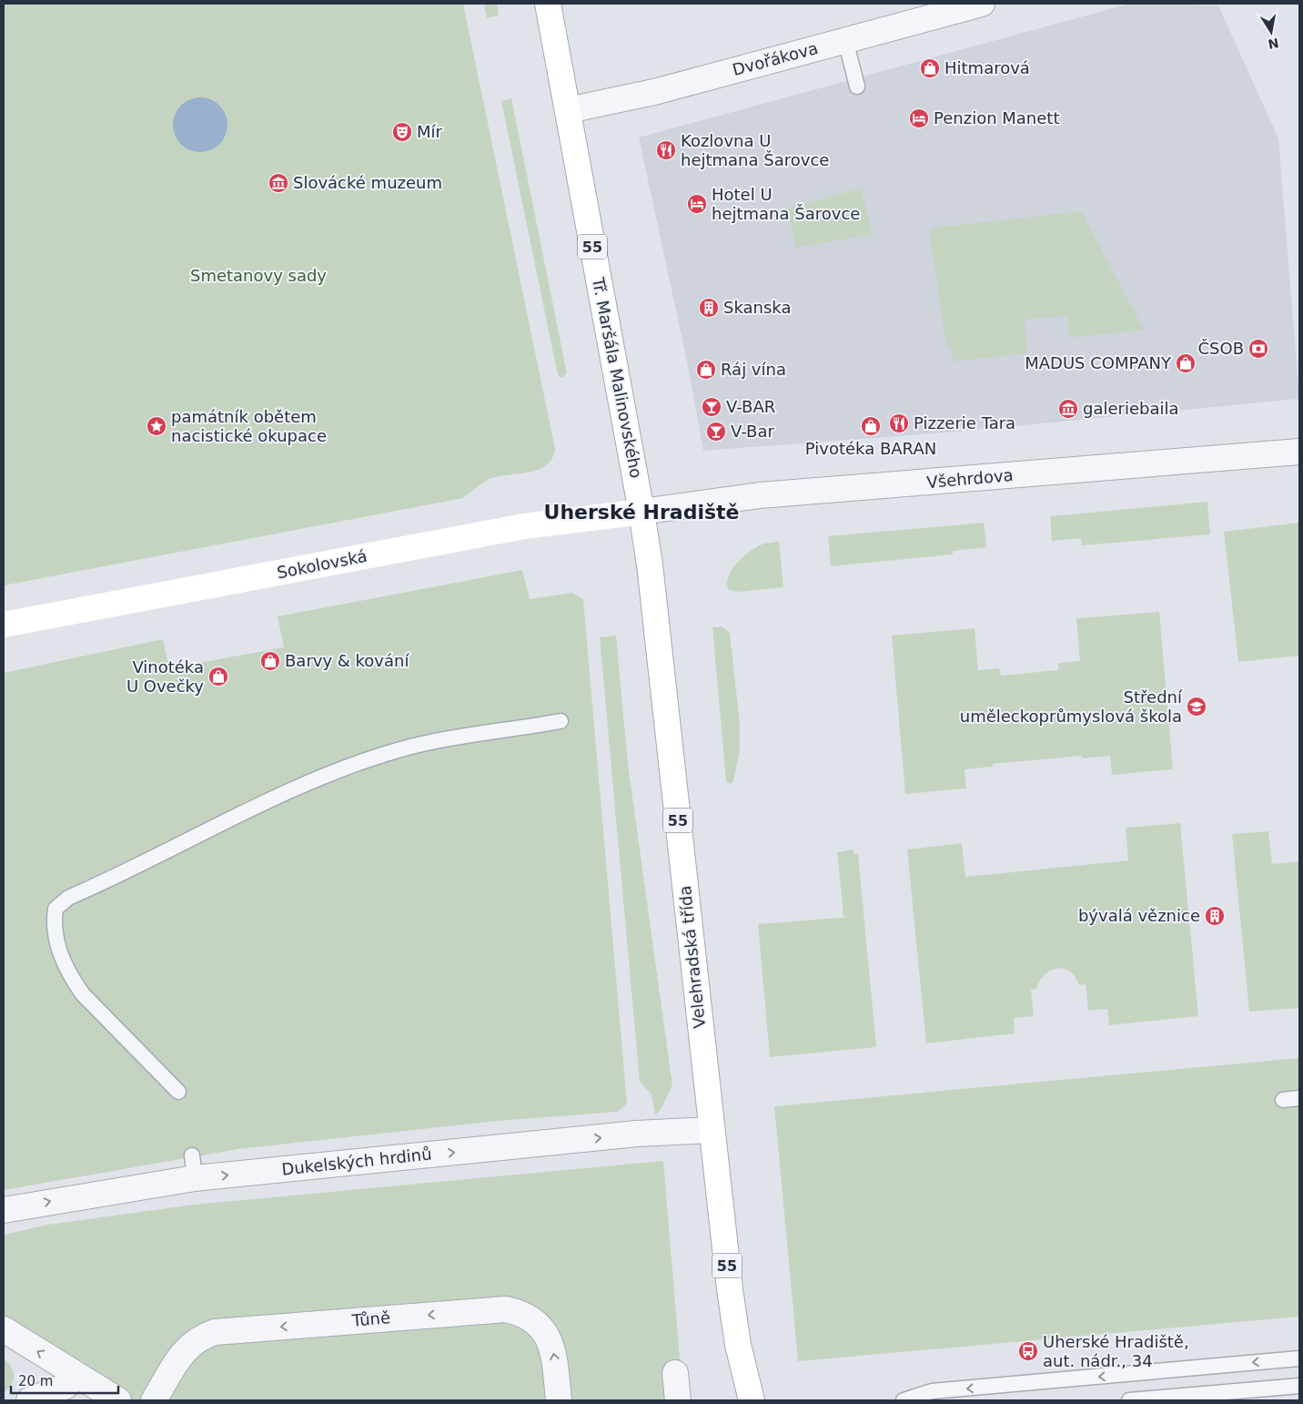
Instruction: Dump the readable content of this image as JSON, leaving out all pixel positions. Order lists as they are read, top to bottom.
{
  "streets": {
    "main road": [
      "55",
      "Tř. Maršála Malinovského",
      "Sokolovská",
      "Velehradská třída"
    ],
    "street": [
      "Dvořákova",
      "Všehrdova",
      "Dukelských hrdinů",
      "Tůně"
    ]
  },
  "crossings": [
    ["Dvořákova", "Tř. Maršála Malinovského"],
    ["Tř. Maršála Malinovského", "Všehrdova"],
    ["Tř. Maršála Malinovského", "Sokolovská"],
    ["Tř. Maršála Malinovského", "Velehradská třída"],
    ["Všehrdova", "Sokolovská"],
    ["Všehrdova", "Velehradská třída"],
    ["Sokolovská", "Velehradská třída"],
    ["Velehradská třída", "Dukelských hrdinů"]
  ],
  "one_way": ["Dukelských hrdinů", "Tůně"],
  "districts": ["Uherské Hradiště"],
  "parks": ["Smetanovy sady"],
  "places": {
    "shop": [
      "Hitmarová",
      "MADUS COMPANY",
      "Ráj vína",
      "Pivotéka BARAN",
      "Barvy & kování",
      "Vinotéka U Ovečky"
    ],
    "hotel": ["Penzion Manett", "Hotel U hejtmana Šarovce"],
    "theatre": ["Mír"],
    "restaurant": ["Kozlovna U hejtmana Šarovce", "Pizzerie Tara"],
    "museum": ["Slovácké muzeum", "galeriebaila"],
    "building": ["Skanska", "bývalá věznice"],
    "bank": ["ČSOB"],
    "bar": ["V-BAR", "V-Bar"],
    "place": ["památník obětem nacistické okupace"],
    "school or university": ["Střední uměleckoprůmyslová škola"],
    "bus stop": ["Uherské Hradiště, aut. nádr., 34"]
  },
  "scale_bar": "20 m",
  "north": "bottom"
}
